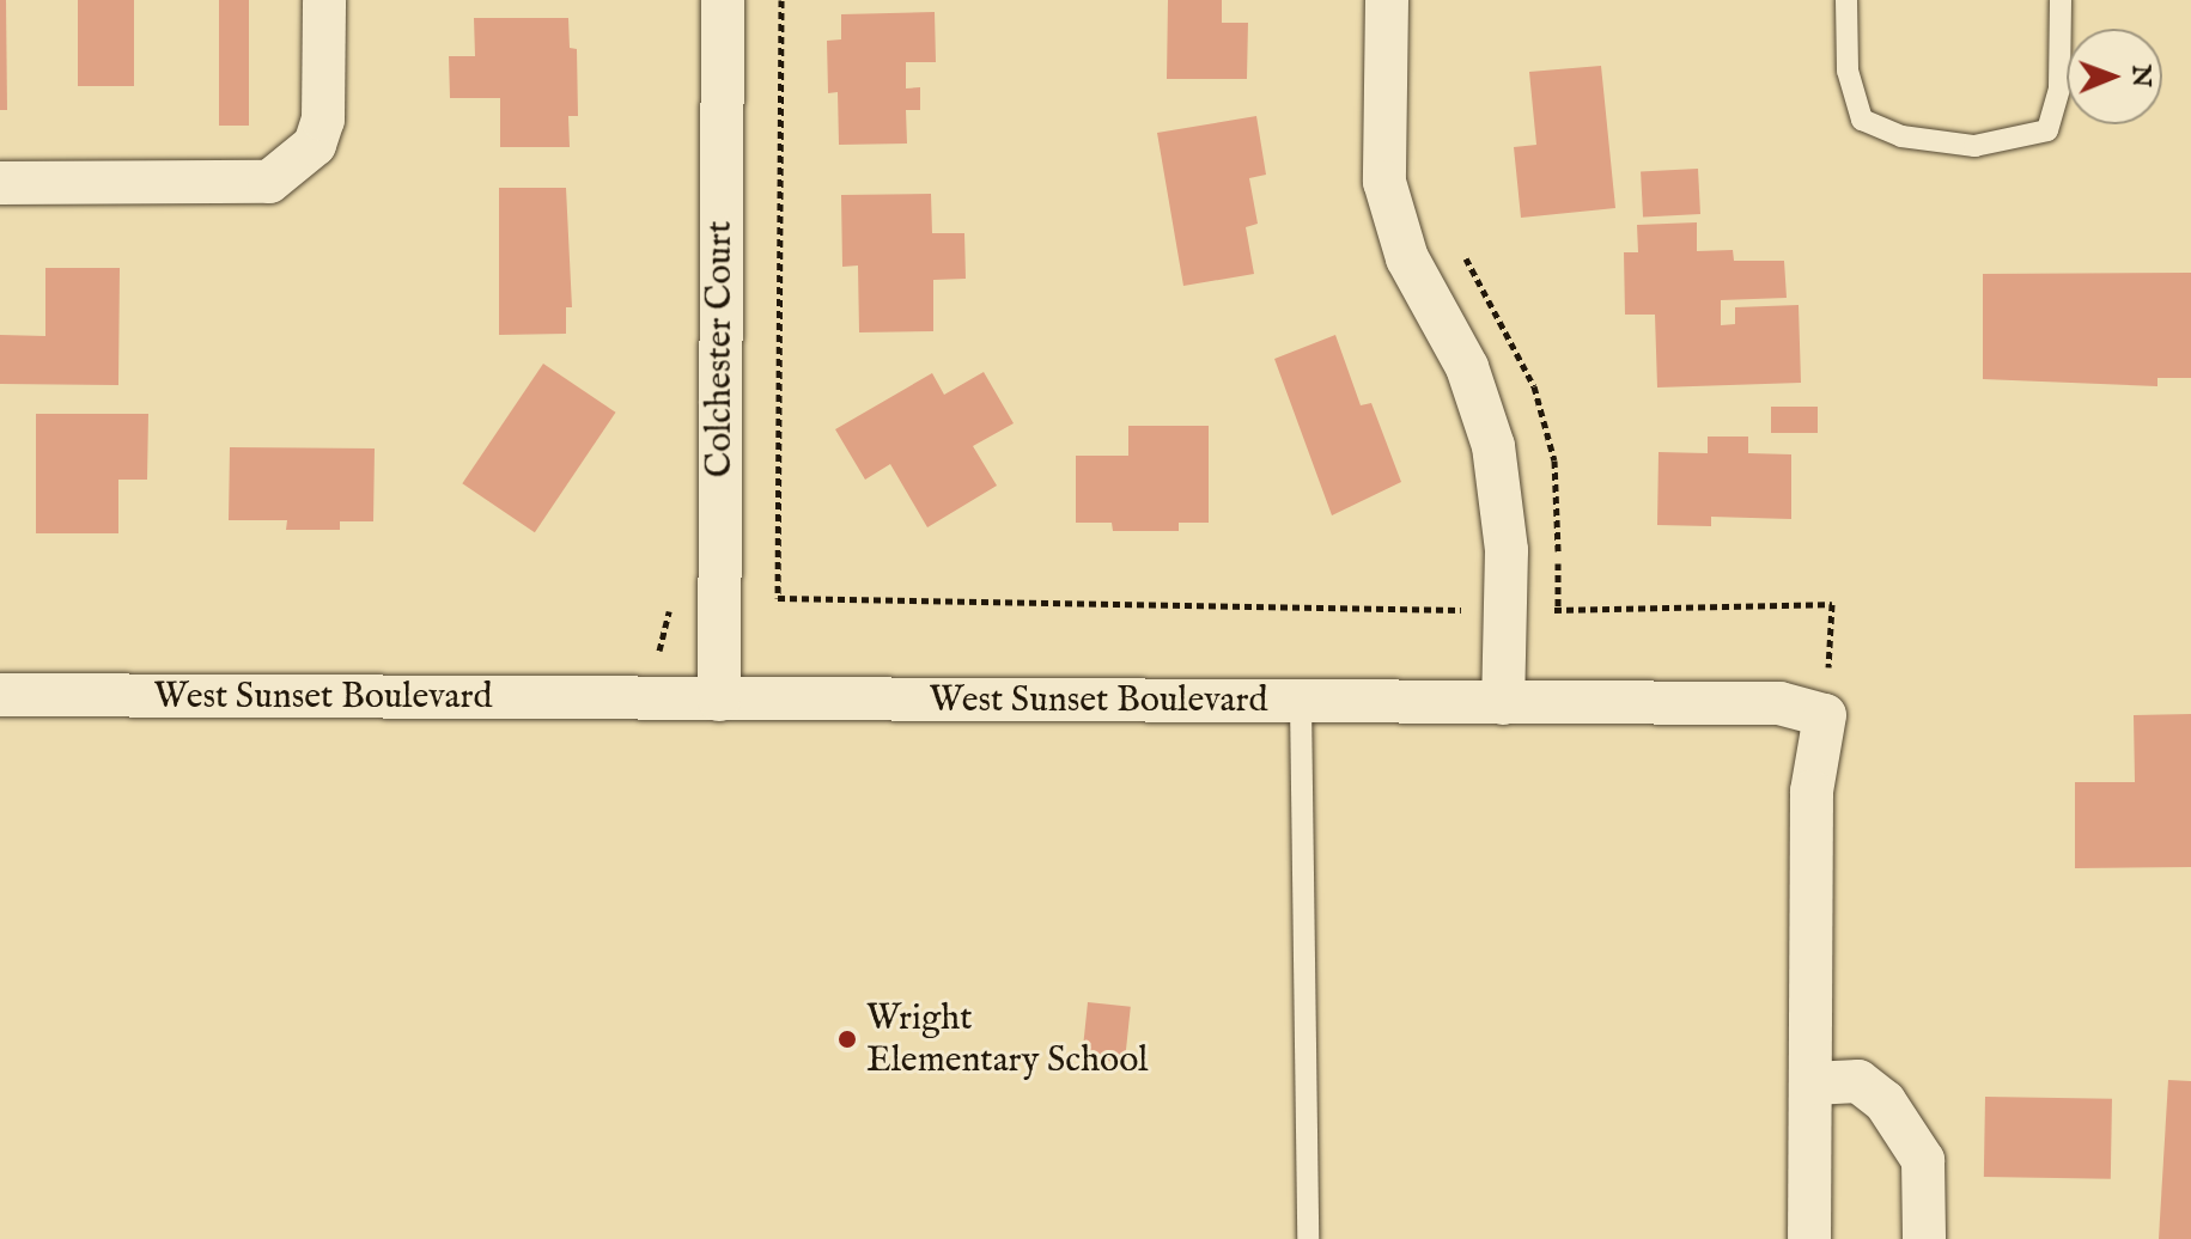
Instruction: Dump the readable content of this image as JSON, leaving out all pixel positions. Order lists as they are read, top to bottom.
{
  "streets": {
    "street": ["Colchester Court", "West Sunset Boulevard"]
  },
  "crossings": [
    ["Colchester Court", "West Sunset Boulevard"]
  ],
  "places": ["Wright Elementary School"],
  "north": "right"
}
